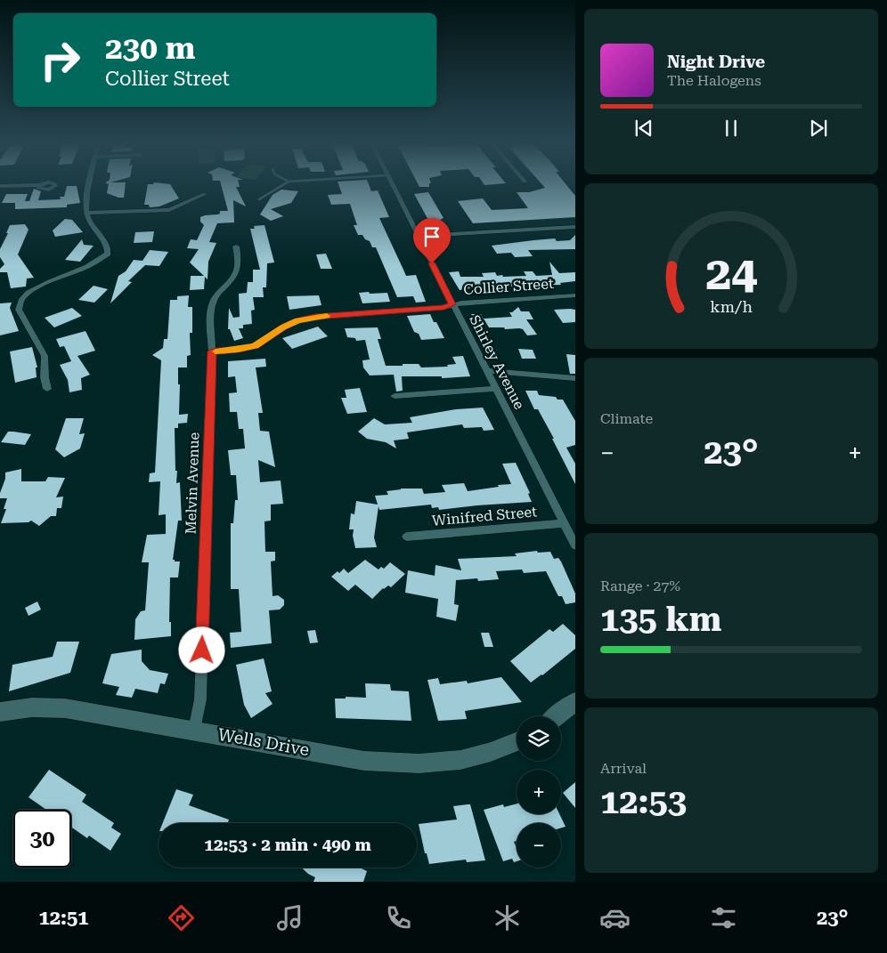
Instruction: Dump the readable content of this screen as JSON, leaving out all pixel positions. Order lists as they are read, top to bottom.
{
  "streets": {
    "main road": ["Wells Drive"],
    "street": [
      "Collier Street",
      "Shirley Avenue",
      "Melvin Avenue",
      "Winifred Street"
    ]
  },
  "crossings": [
    ["Collier Street", "Shirley Avenue"],
    ["Collier Street", "Melvin Avenue"],
    ["Shirley Avenue", "Winifred Street"],
    ["Melvin Avenue", "Wells Drive"]
  ],
  "page": {
    "turn": ["230 m", "Collier Street"],
    "song": ["Night Drive", "The Halogens"],
    "tile": [
      "Climate",
      ["Range · 27%", "135 km"],
      ["Arrival", "12:53"]
    ],
    "heat": ["−", "23°", "+"],
    "map_buttons": ["+", "−"],
    "limit": "30",
    "trip": "12:53 · 2 min · 490 m",
    "tabs": ["12:51", "23°"],
    "gauge": ["24", "km/h"]
  }
}
